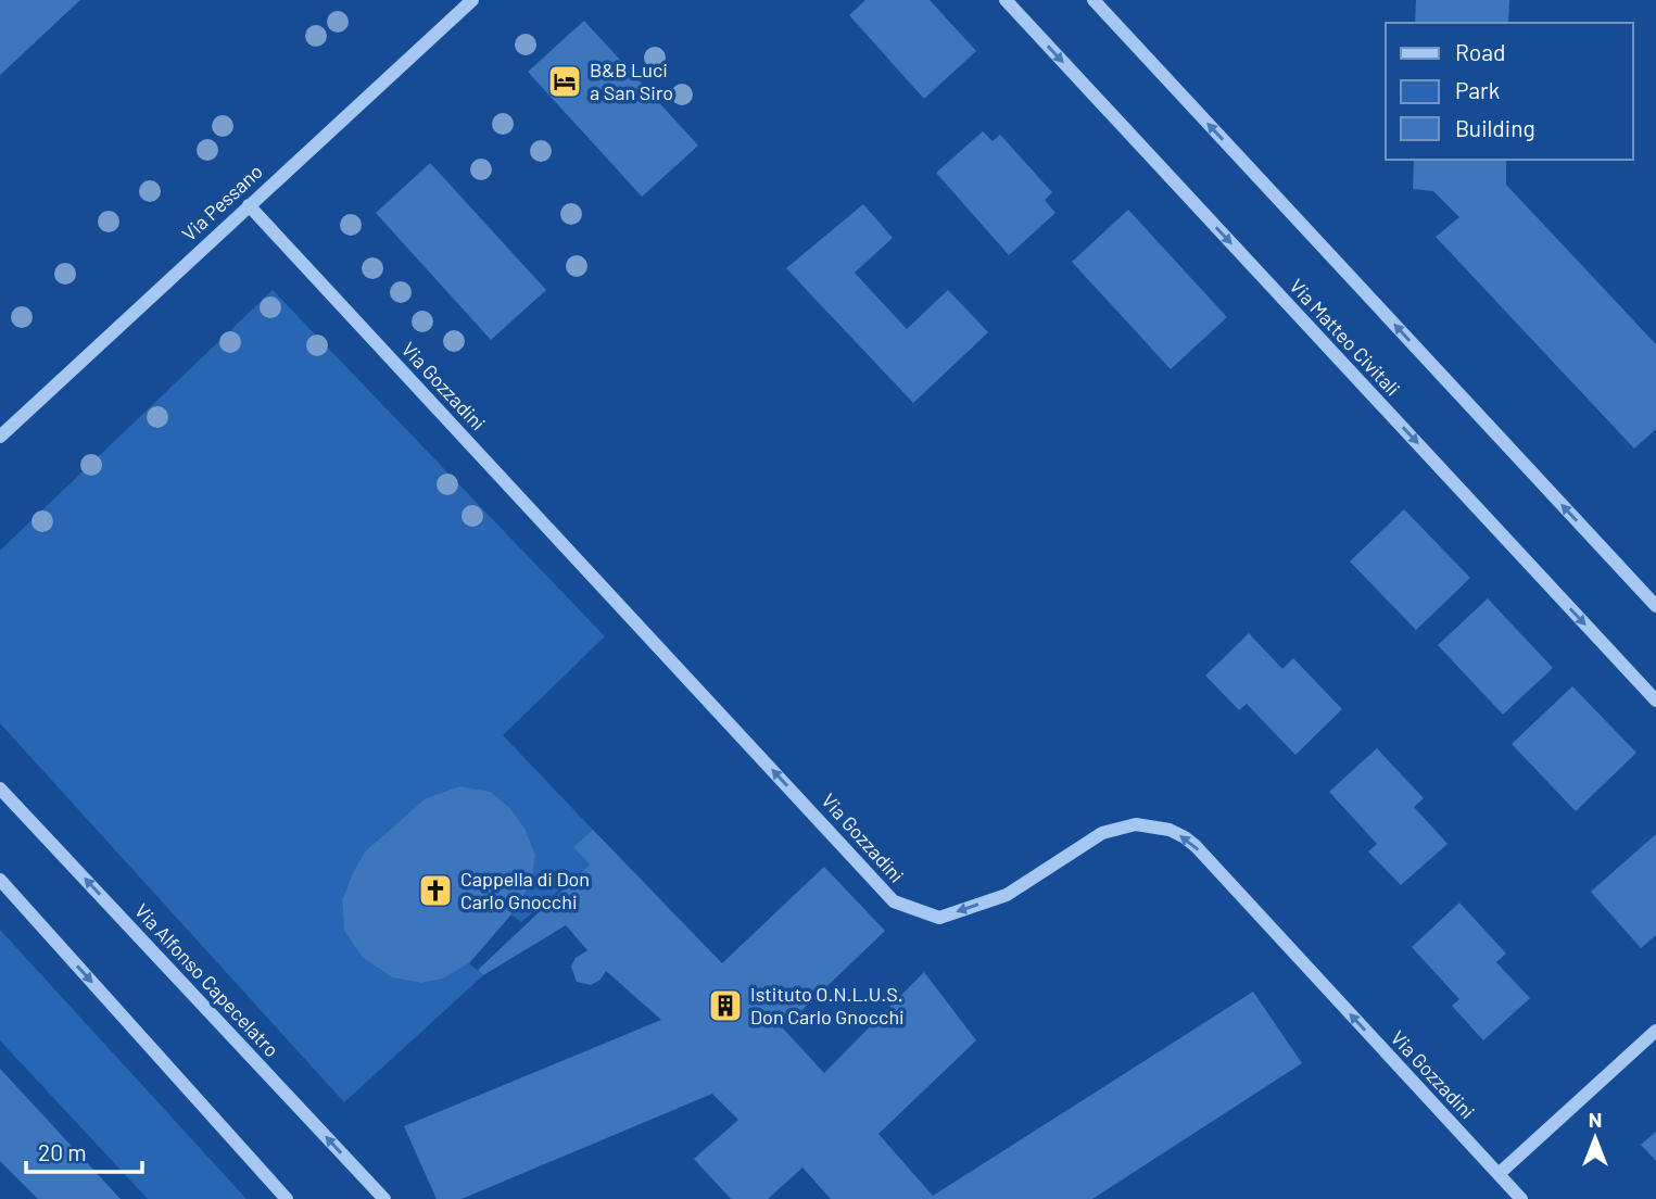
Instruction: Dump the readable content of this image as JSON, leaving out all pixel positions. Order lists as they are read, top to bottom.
{
  "streets": {
    "street": [
      "Via Pessano",
      "Via Matteo Civitali",
      "Via Gozzadini",
      "Via Alfonso Capecelatro"
    ]
  },
  "crossings": [
    ["Via Pessano", "Via Gozzadini"]
  ],
  "one_way": ["Via Gozzadini"],
  "places": {
    "hotel": ["B&B Luci a San Siro"],
    "church": ["Cappella di Don Carlo Gnocchi"],
    "building": ["Istituto O.N.L.U.S. Don Carlo Gnocchi"]
  },
  "legend": ["Road", "Park", "Building"],
  "scale_bar": "20 m",
  "north": "top"
}
